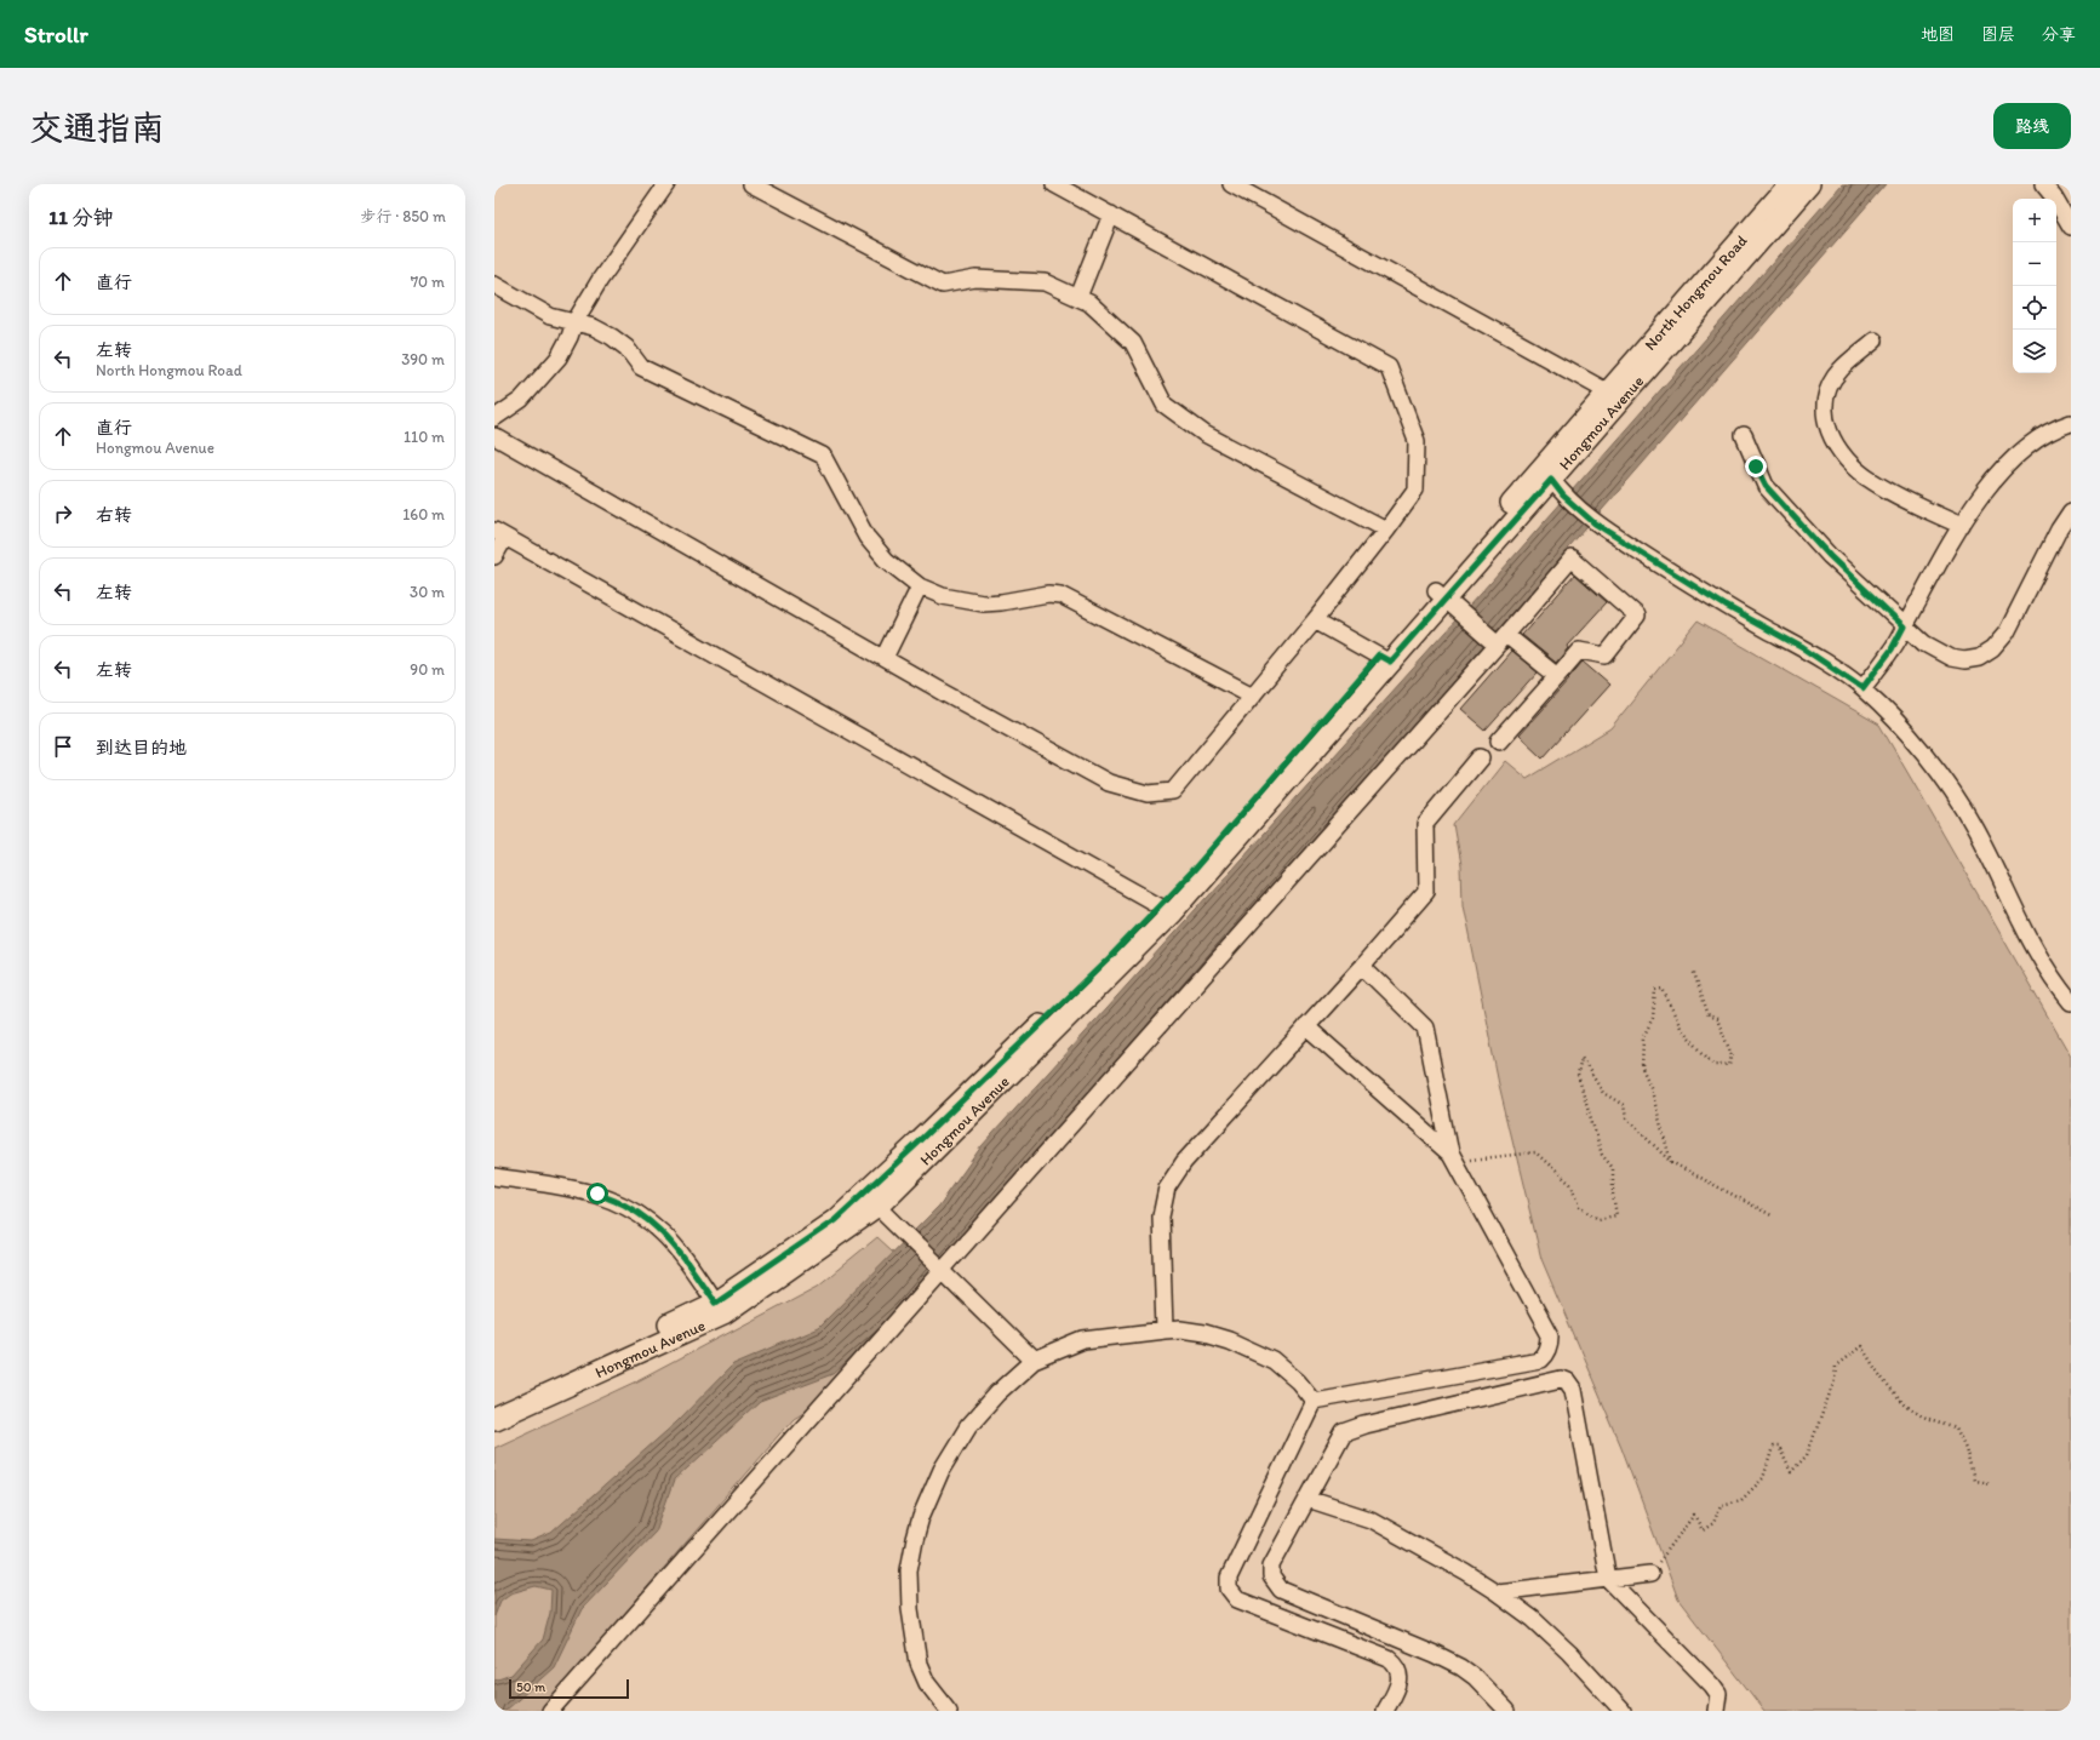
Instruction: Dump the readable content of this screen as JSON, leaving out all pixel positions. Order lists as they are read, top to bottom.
{
  "streets": {
    "main road": ["North Hongmou Road", "Hongmou Avenue"]
  },
  "crossings": [
    ["North Hongmou Road", "Hongmou Avenue"]
  ],
  "scale_bar": "50 m",
  "page": {
    "header": "Strollr",
    "nav": ["地图", "图层", "分享"],
    "buttons": "路线",
    "title": "交通指南",
    "heading": ["11 分钟", "步行 · 850 m"],
    "map_buttons": ["+", "−"],
    "list": [
      ["直行", "70 m"],
      ["左转", "North Hongmou Road", "390 m"],
      ["直行", "Hongmou Avenue", "110 m"],
      ["右转", "160 m"],
      ["左转", "30 m"],
      ["左转", "90 m"],
      "到达目的地"
    ],
    "scale": "50 m"
  }
}
